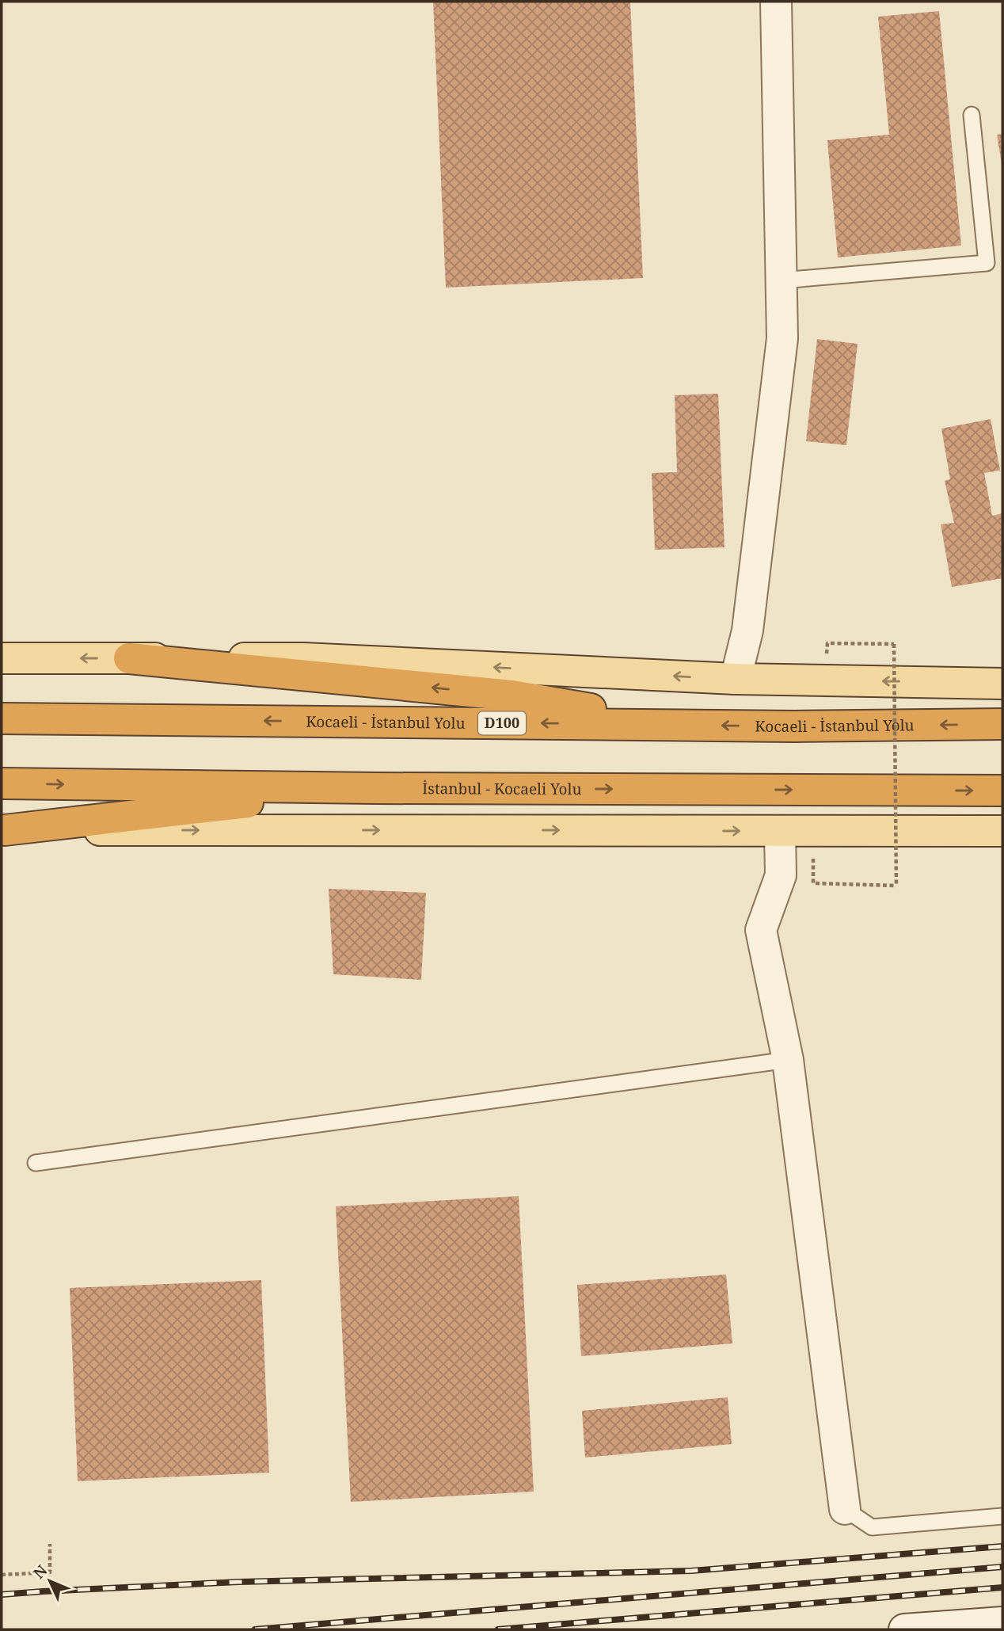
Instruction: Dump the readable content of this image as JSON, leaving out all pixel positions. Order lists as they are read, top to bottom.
{
  "streets": {
    "highway": ["Kocaeli - İstanbul Yolu", "D100", "İstanbul - Kocaeli Yolu"]
  },
  "north": "top left"
}
